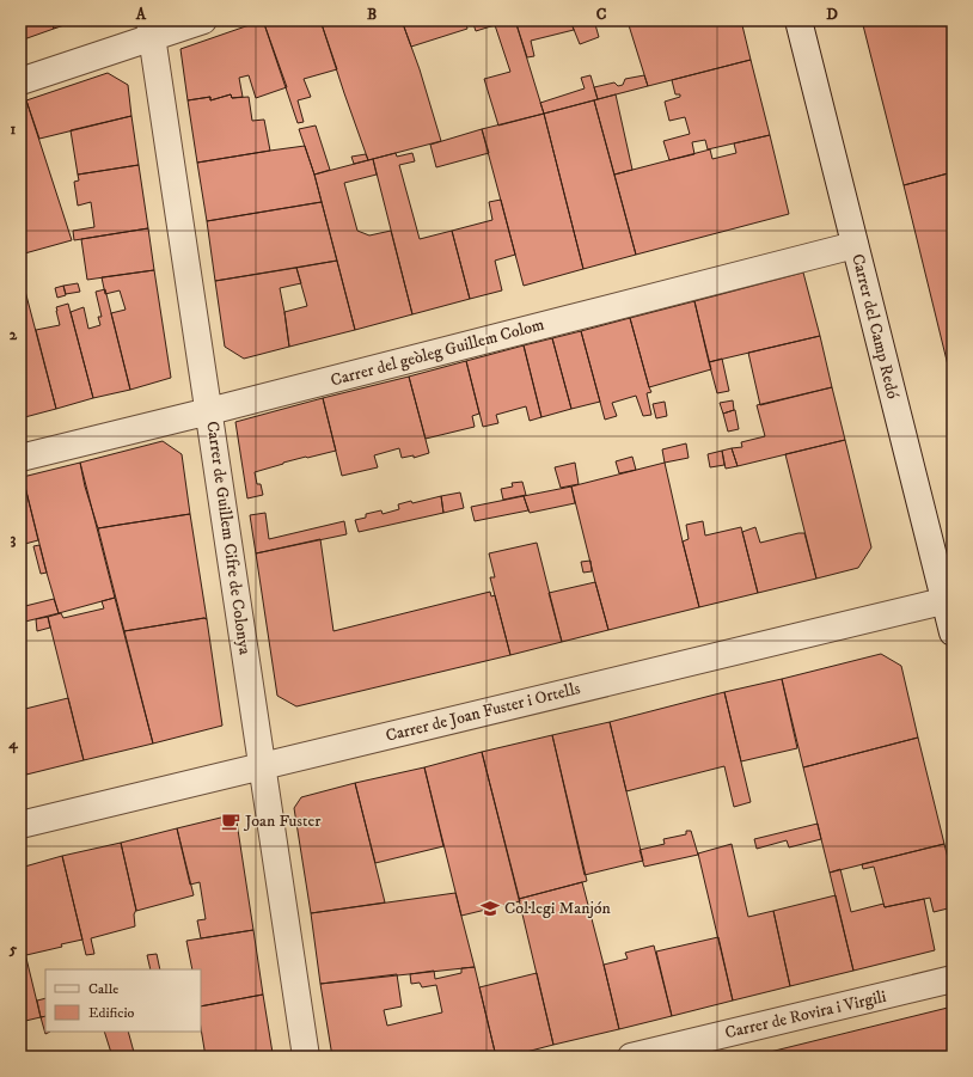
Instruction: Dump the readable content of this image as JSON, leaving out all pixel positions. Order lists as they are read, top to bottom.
{
  "streets": {
    "street": [
      "Carrer del Camp Redó",
      "Carrer del geòleg Guillem Colom",
      "Carrer de Guillem Cifre de Colonya",
      "Carrer de Joan Fuster i Ortells",
      "Carrer de Rovira i Virgili"
    ]
  },
  "crossings": [
    ["Carrer del Camp Redó", "Carrer del geòleg Guillem Colom"],
    ["Carrer del Camp Redó", "Carrer de Joan Fuster i Ortells"],
    ["Carrer del geòleg Guillem Colom", "Carrer de Guillem Cifre de Colonya"],
    ["Carrer de Guillem Cifre de Colonya", "Carrer de Joan Fuster i Ortells"]
  ],
  "places": {
    "cafe": ["Joan Fuster"],
    "school or university": ["Col·legi Manjón"]
  },
  "legend": ["Calle", "Edificio"],
  "grid": {
    "columns": [
      "A",
      "B",
      "C",
      "D"
    ],
    "rows": [
      "1",
      "2",
      "3",
      "4",
      "5"
    ]
  }
}
